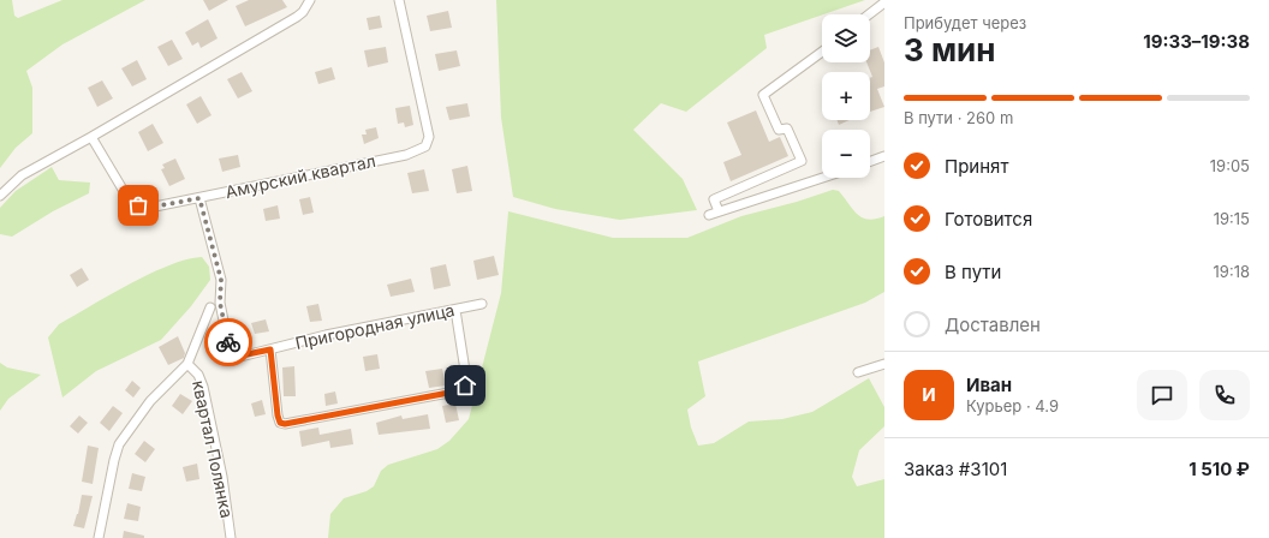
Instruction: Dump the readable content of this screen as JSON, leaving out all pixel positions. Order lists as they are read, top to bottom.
{
  "streets": {
    "street": ["Амурский квартал", "Пригородная улица", "квартал Полянка"]
  },
  "crossings": [
    ["Амурский квартал", "Пригородная улица"]
  ],
  "page": {
    "heading": ["3 мин", "Прибудет через", "19:33–19:38"],
    "panel": [
      "Иван",
      "Курьер · 4.9",
      "Заказ #3101",
      "1 510 ₽"
    ],
    "map_buttons": ["+", "−"],
    "bar": "В пути · 260 m",
    "list": [
      ["Принят", "19:05"],
      ["Готовится", "19:15"],
      ["В пути", "19:18"],
      "Доставлен"
    ],
    "round": "И"
  }
}
